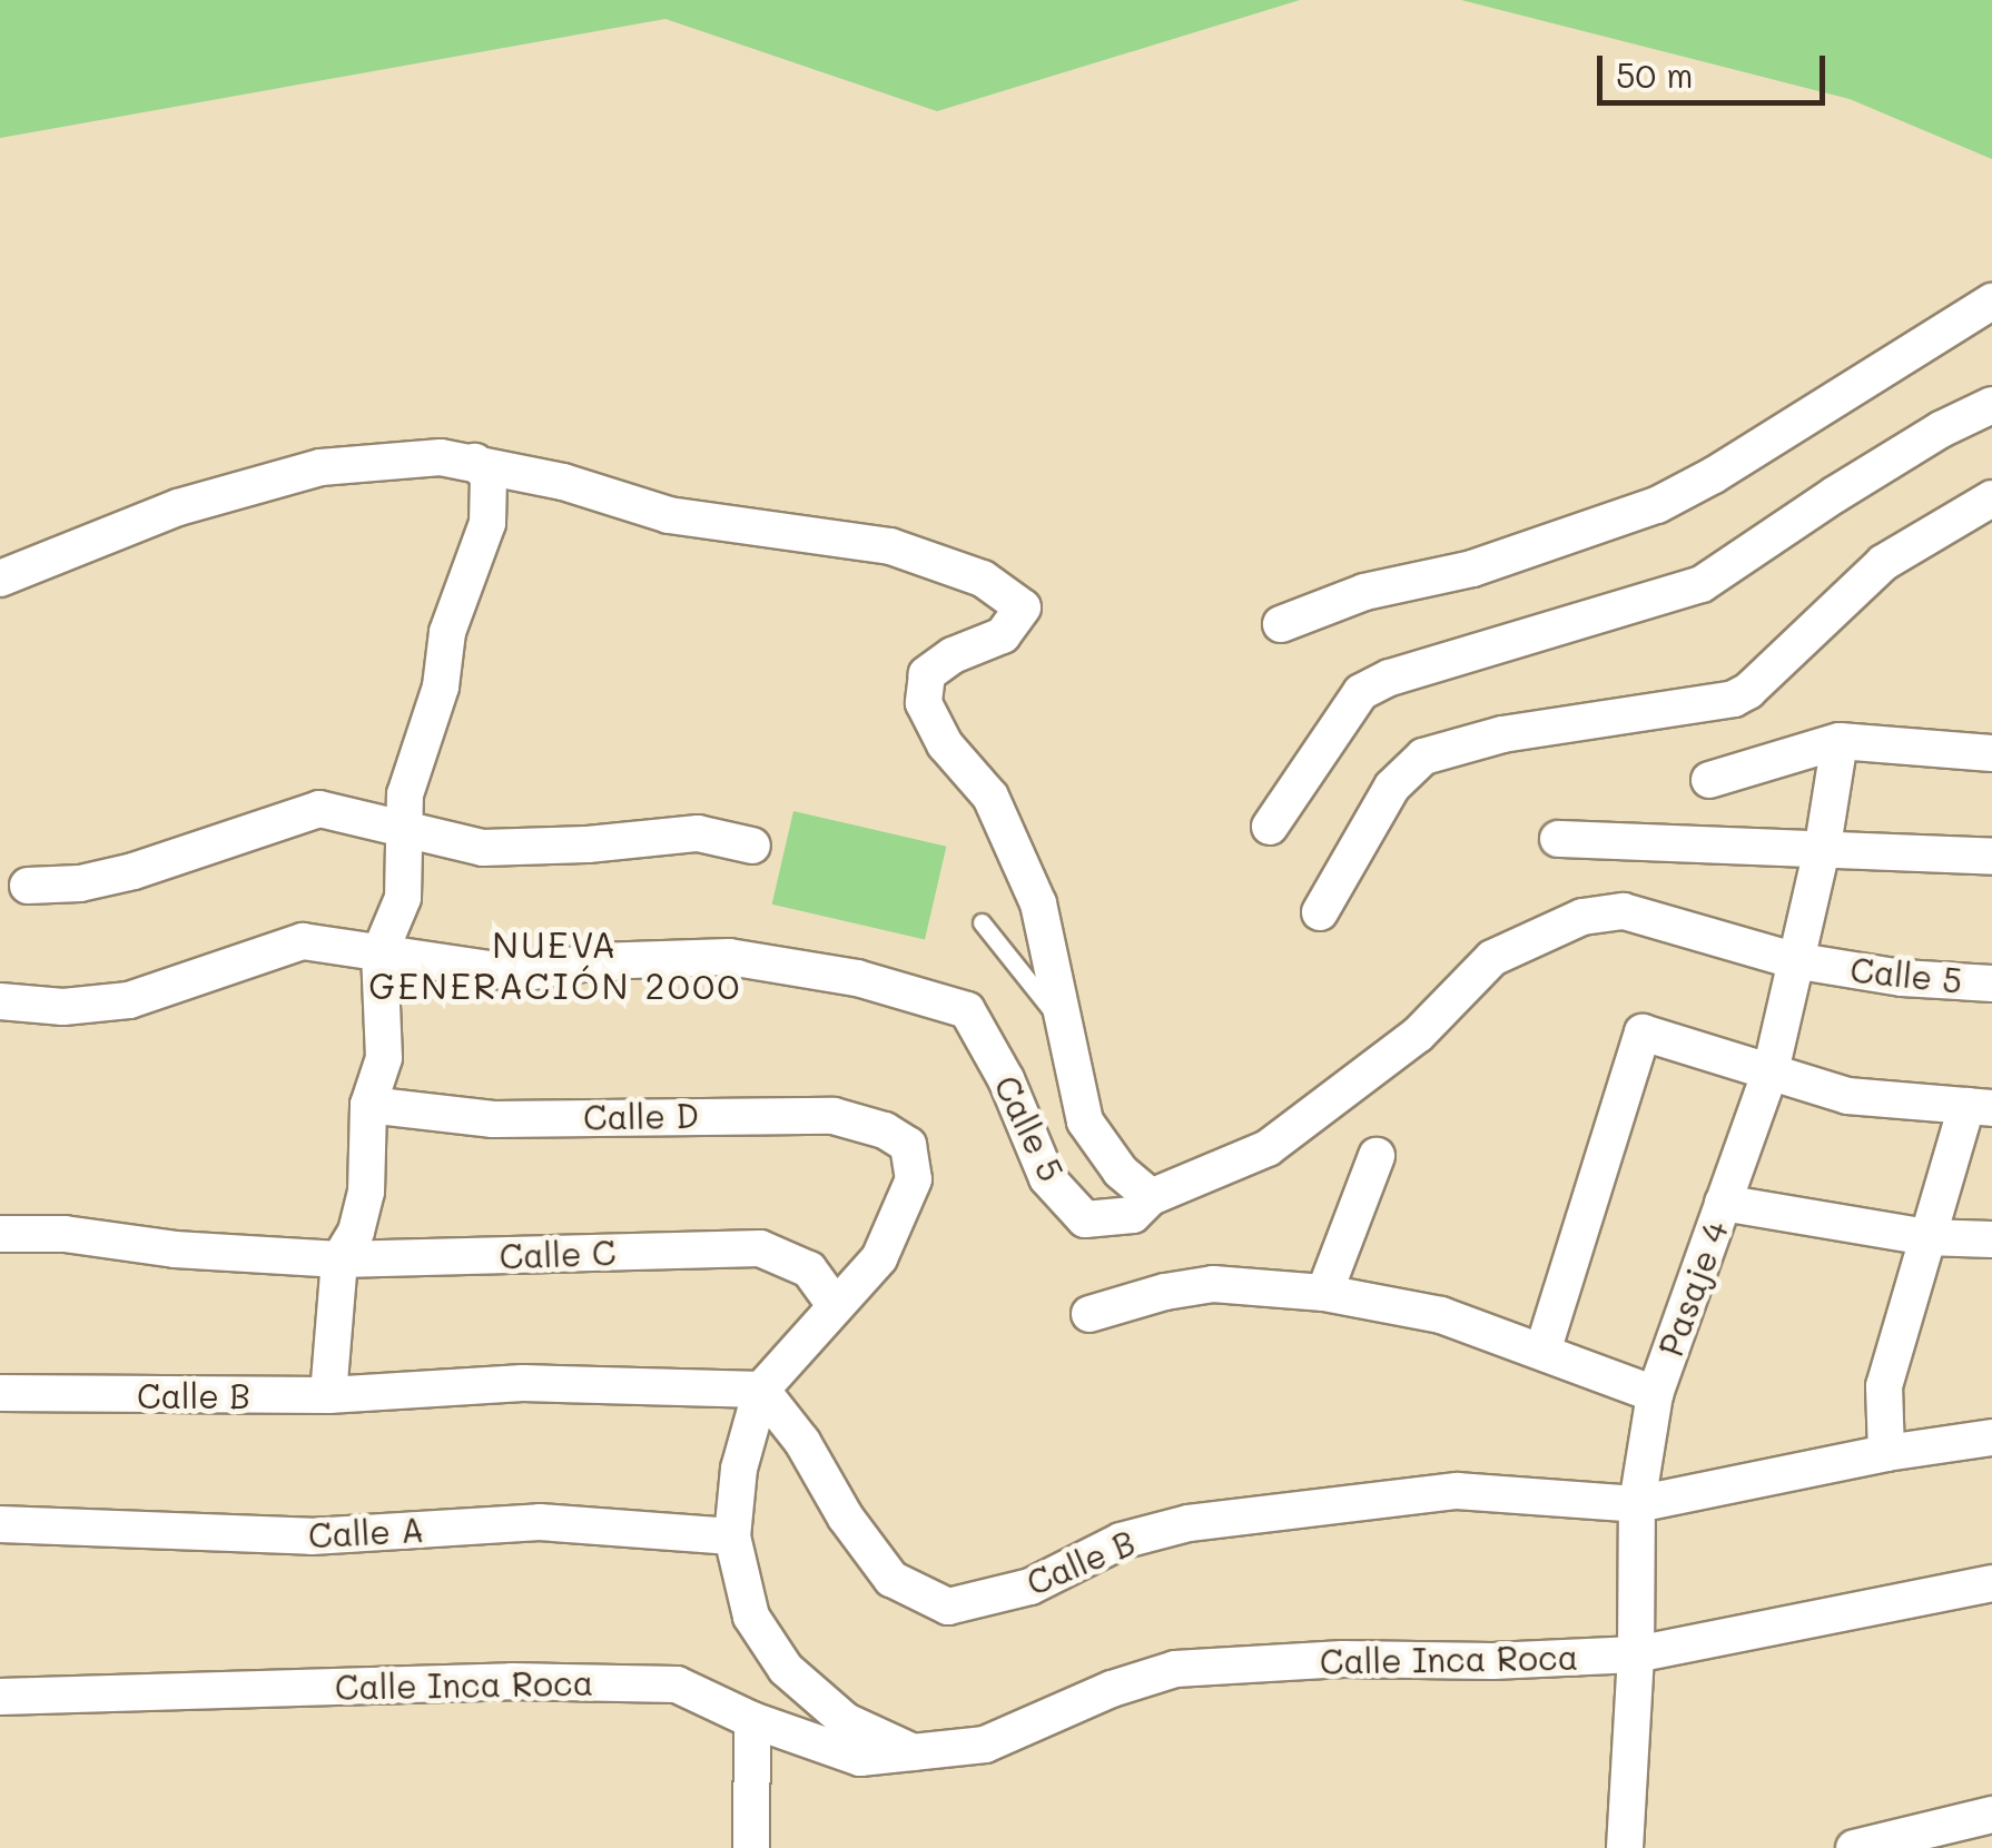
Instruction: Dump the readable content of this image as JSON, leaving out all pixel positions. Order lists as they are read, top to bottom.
{
  "streets": {
    "street": [
      "Calle 5",
      "Calle D",
      "Calle C",
      "Pasaje 4",
      "Calle B",
      "Calle A",
      "Calle Inca Roca"
    ]
  },
  "crossings": [
    ["Calle 5", "Pasaje 4"],
    ["Calle D", "Calle C"],
    ["Pasaje 4", "Calle B"],
    ["Pasaje 4", "Calle Inca Roca"]
  ],
  "districts": ["NUEVA GENERACIÓN 2000"],
  "scale_bar": "50 m"
}
